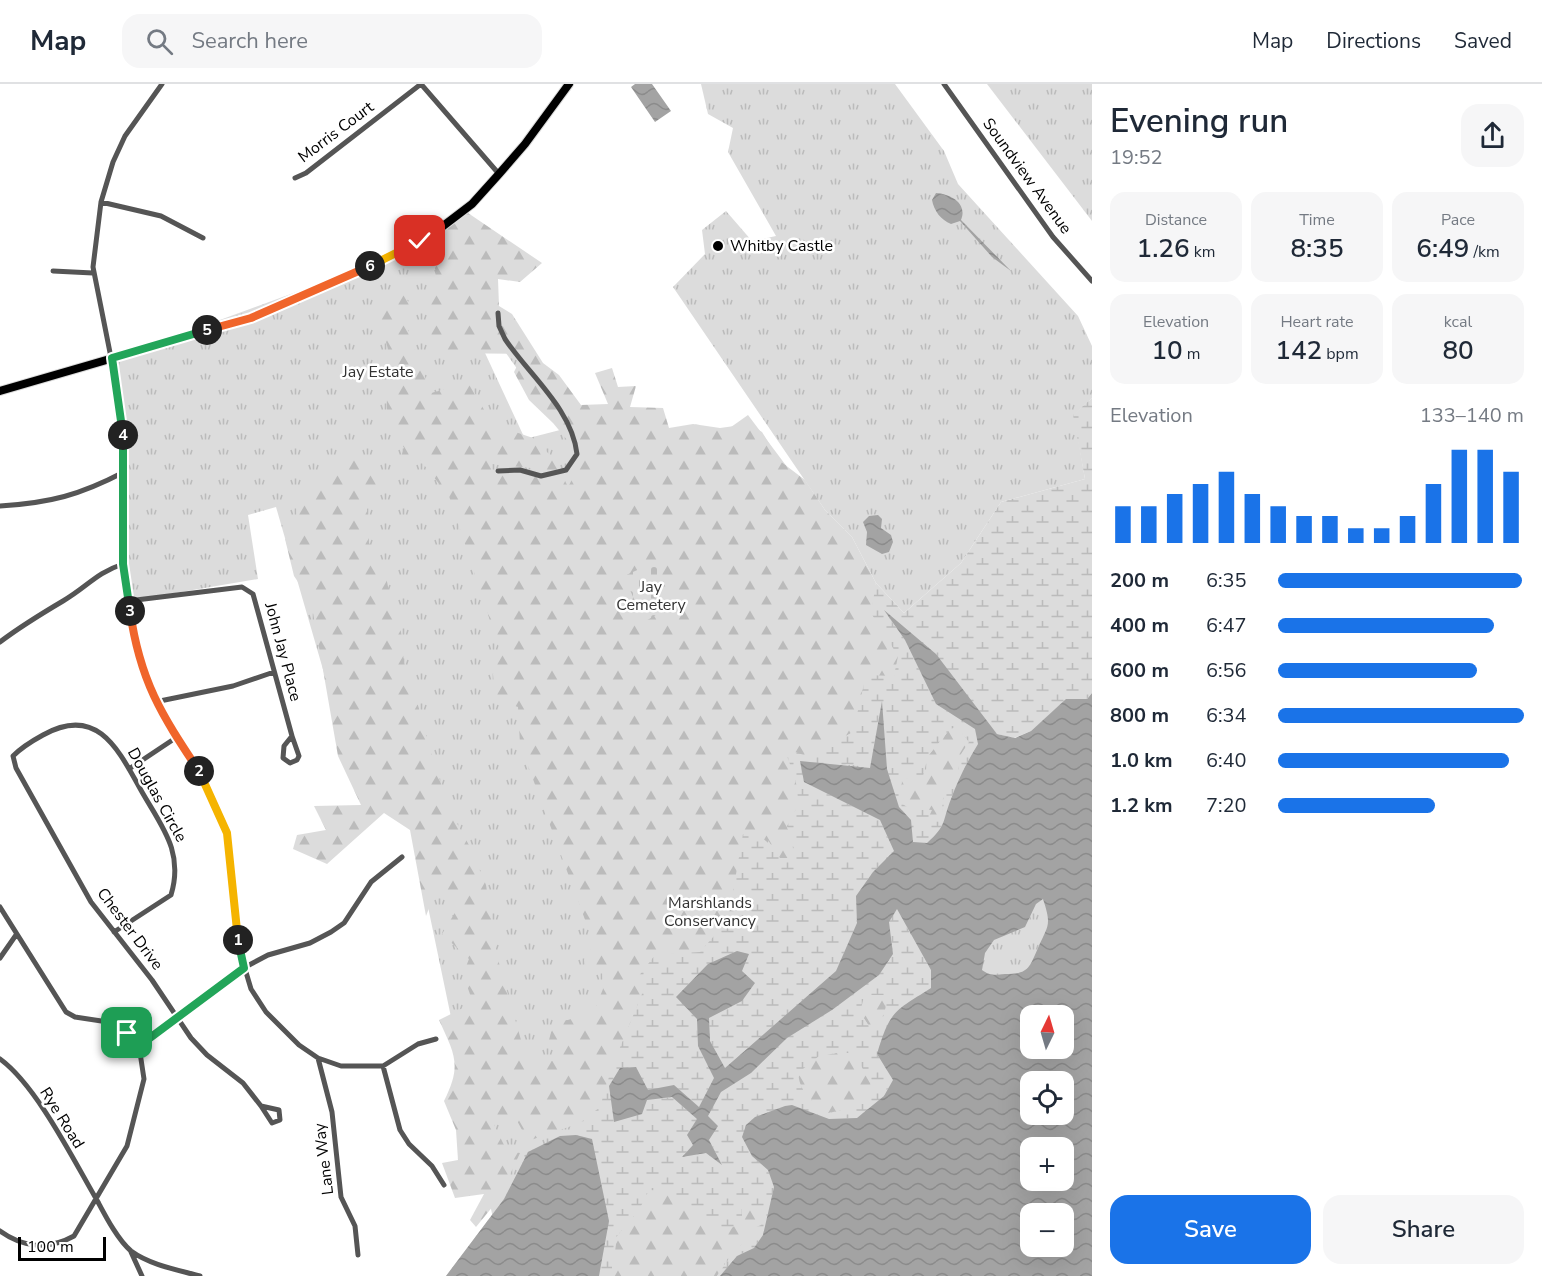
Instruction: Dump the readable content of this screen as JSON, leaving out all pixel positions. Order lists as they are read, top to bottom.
{
  "streets": {
    "street": [
      "Morris Court",
      "Soundview Avenue",
      "John Jay Place",
      "Douglas Circle",
      "Chester Drive",
      "Rye Road",
      "Lane Way"
    ]
  },
  "crossings": [
    ["Douglas Circle", "Chester Drive"]
  ],
  "parks": ["Jay Estate", "Jay Cemetery", "Marshlands Conservancy"],
  "places": ["Whitby Castle"],
  "scale_bar": "100 m",
  "north": "top",
  "page": {
    "header": "Map",
    "search": "Search here",
    "nav": ["Map", "Directions", "Saved"],
    "heading": ["Evening run", "19:52"],
    "stats": [
      ["Distance", "1.26 km"],
      ["Time", "8:35"],
      ["Pace", "6:49 /km"],
      ["Elevation", "10 m"],
      ["Heart rate", "142 bpm"],
      ["kcal", "80"]
    ],
    "pins": [
      "6",
      "5",
      "4",
      "3",
      "2",
      "1"
    ],
    "chart": ["Elevation", "133–140 m"],
    "list": [
      {
        "name": "200 m",
        "note": "6:35"
      },
      {
        "name": "400 m",
        "note": "6:47"
      },
      {
        "name": "600 m",
        "note": "6:56"
      },
      {
        "name": "800 m",
        "note": "6:34"
      },
      {
        "name": "1.0 km",
        "note": "6:40"
      },
      {
        "name": "1.2 km",
        "note": "7:20"
      }
    ],
    "map_buttons": ["+", "−"],
    "buttons": ["Save", "Share"],
    "scale": "100 m"
  }
}
